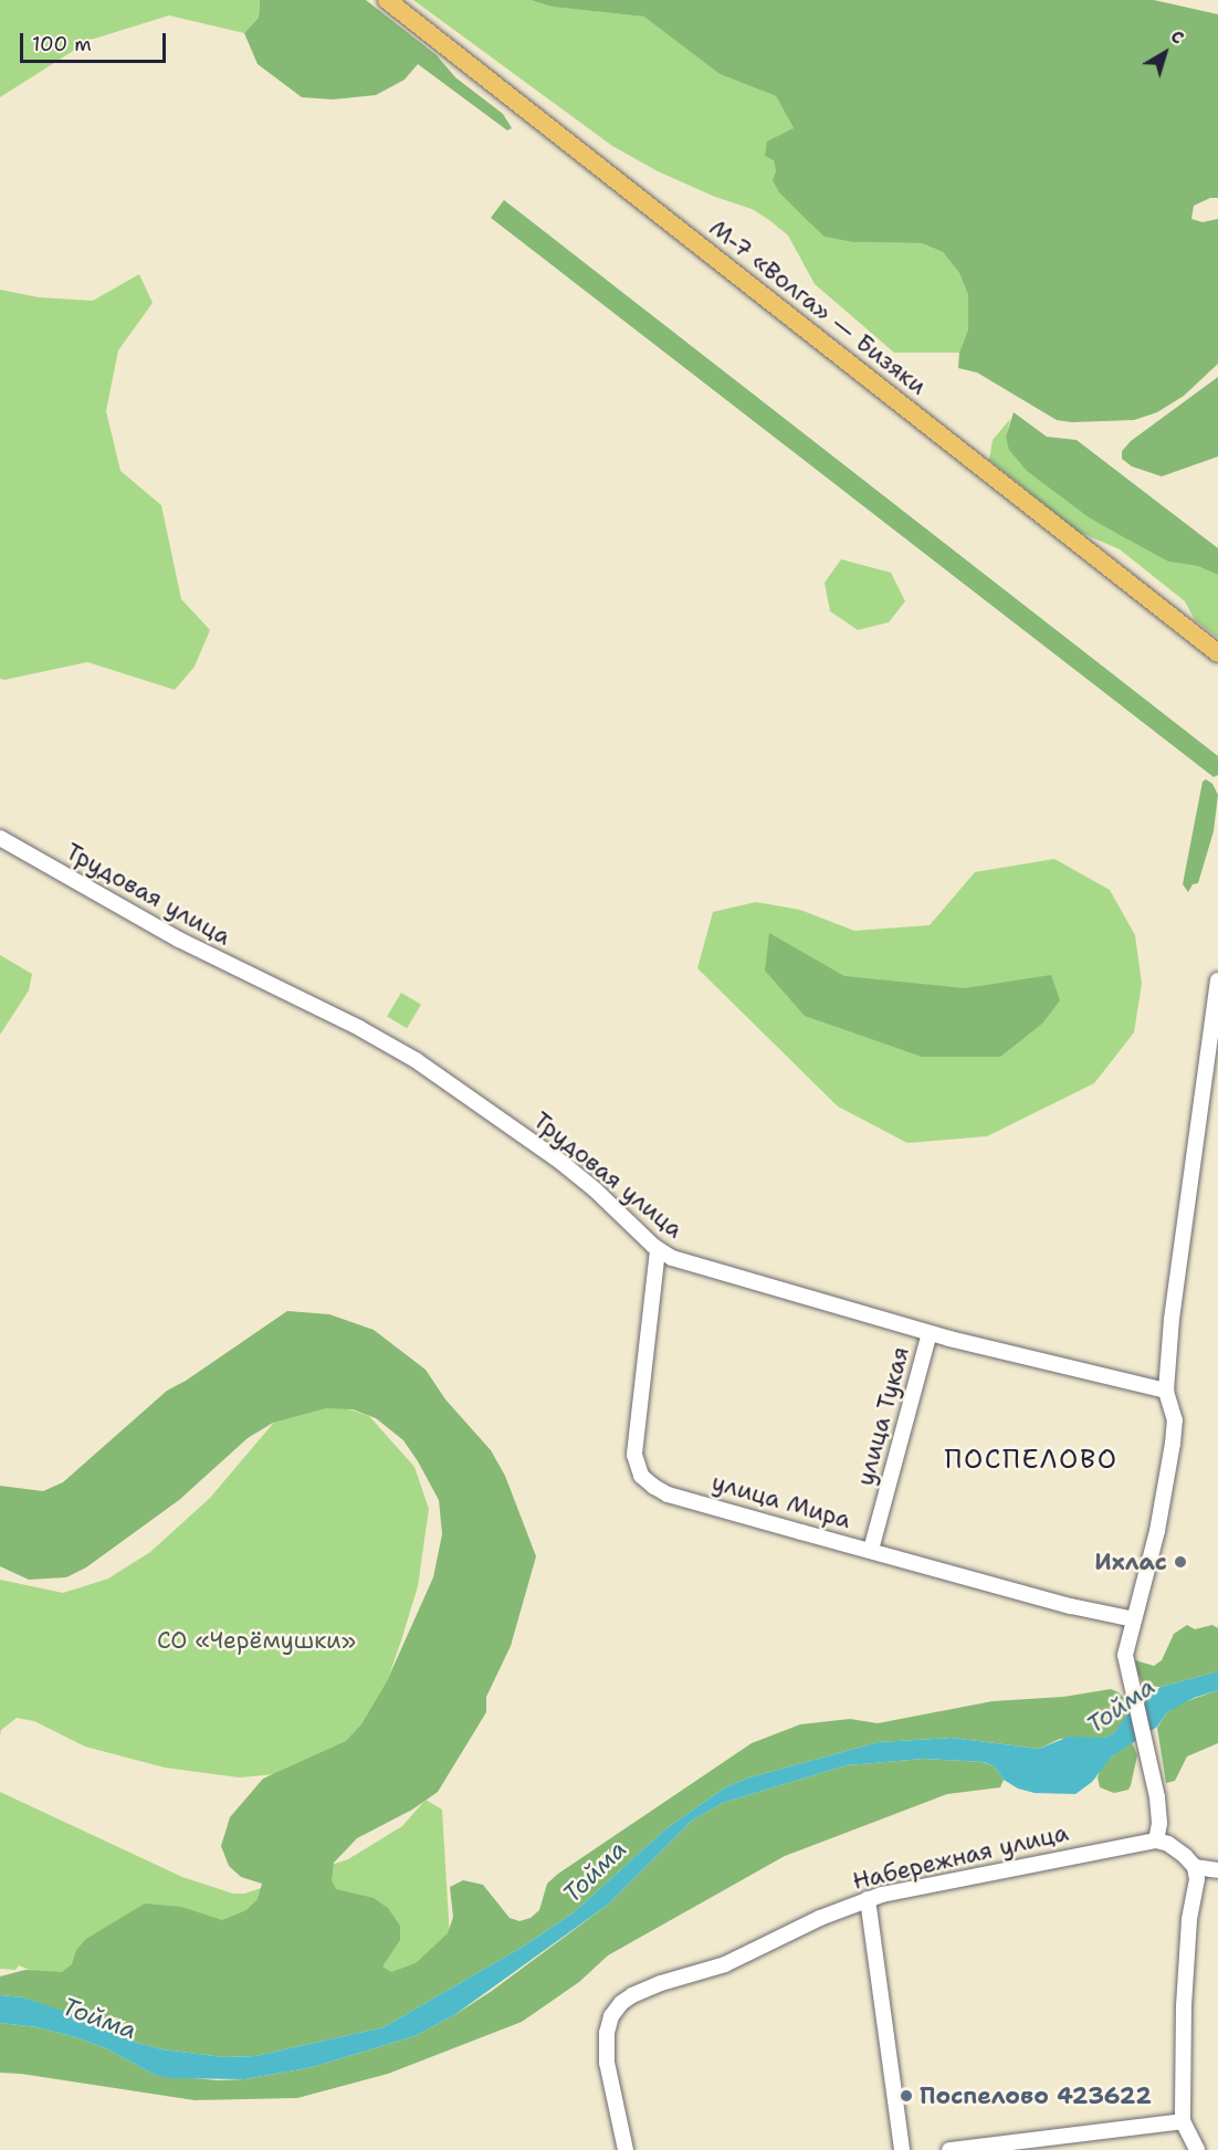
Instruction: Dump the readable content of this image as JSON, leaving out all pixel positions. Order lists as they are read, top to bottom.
{
  "streets": {
    "main road": ["М-7 «Волга» — Бизяки"],
    "street": [
      "Трудовая улица",
      "улица Тукая",
      "улица Мира",
      "Набережная улица"
    ]
  },
  "crossings": [
    ["Трудовая улица", "улица Тукая"],
    ["Трудовая улица", "улица Мира"],
    ["улица Тукая", "улица Мира"]
  ],
  "districts": ["ПОСПЕЛОВО"],
  "water": ["Тойма"],
  "parks": ["СО «Черёмушки»"],
  "places": ["Ихлас", "Поспелово 423622"],
  "scale_bar": "100 m",
  "north": "top right"
}
